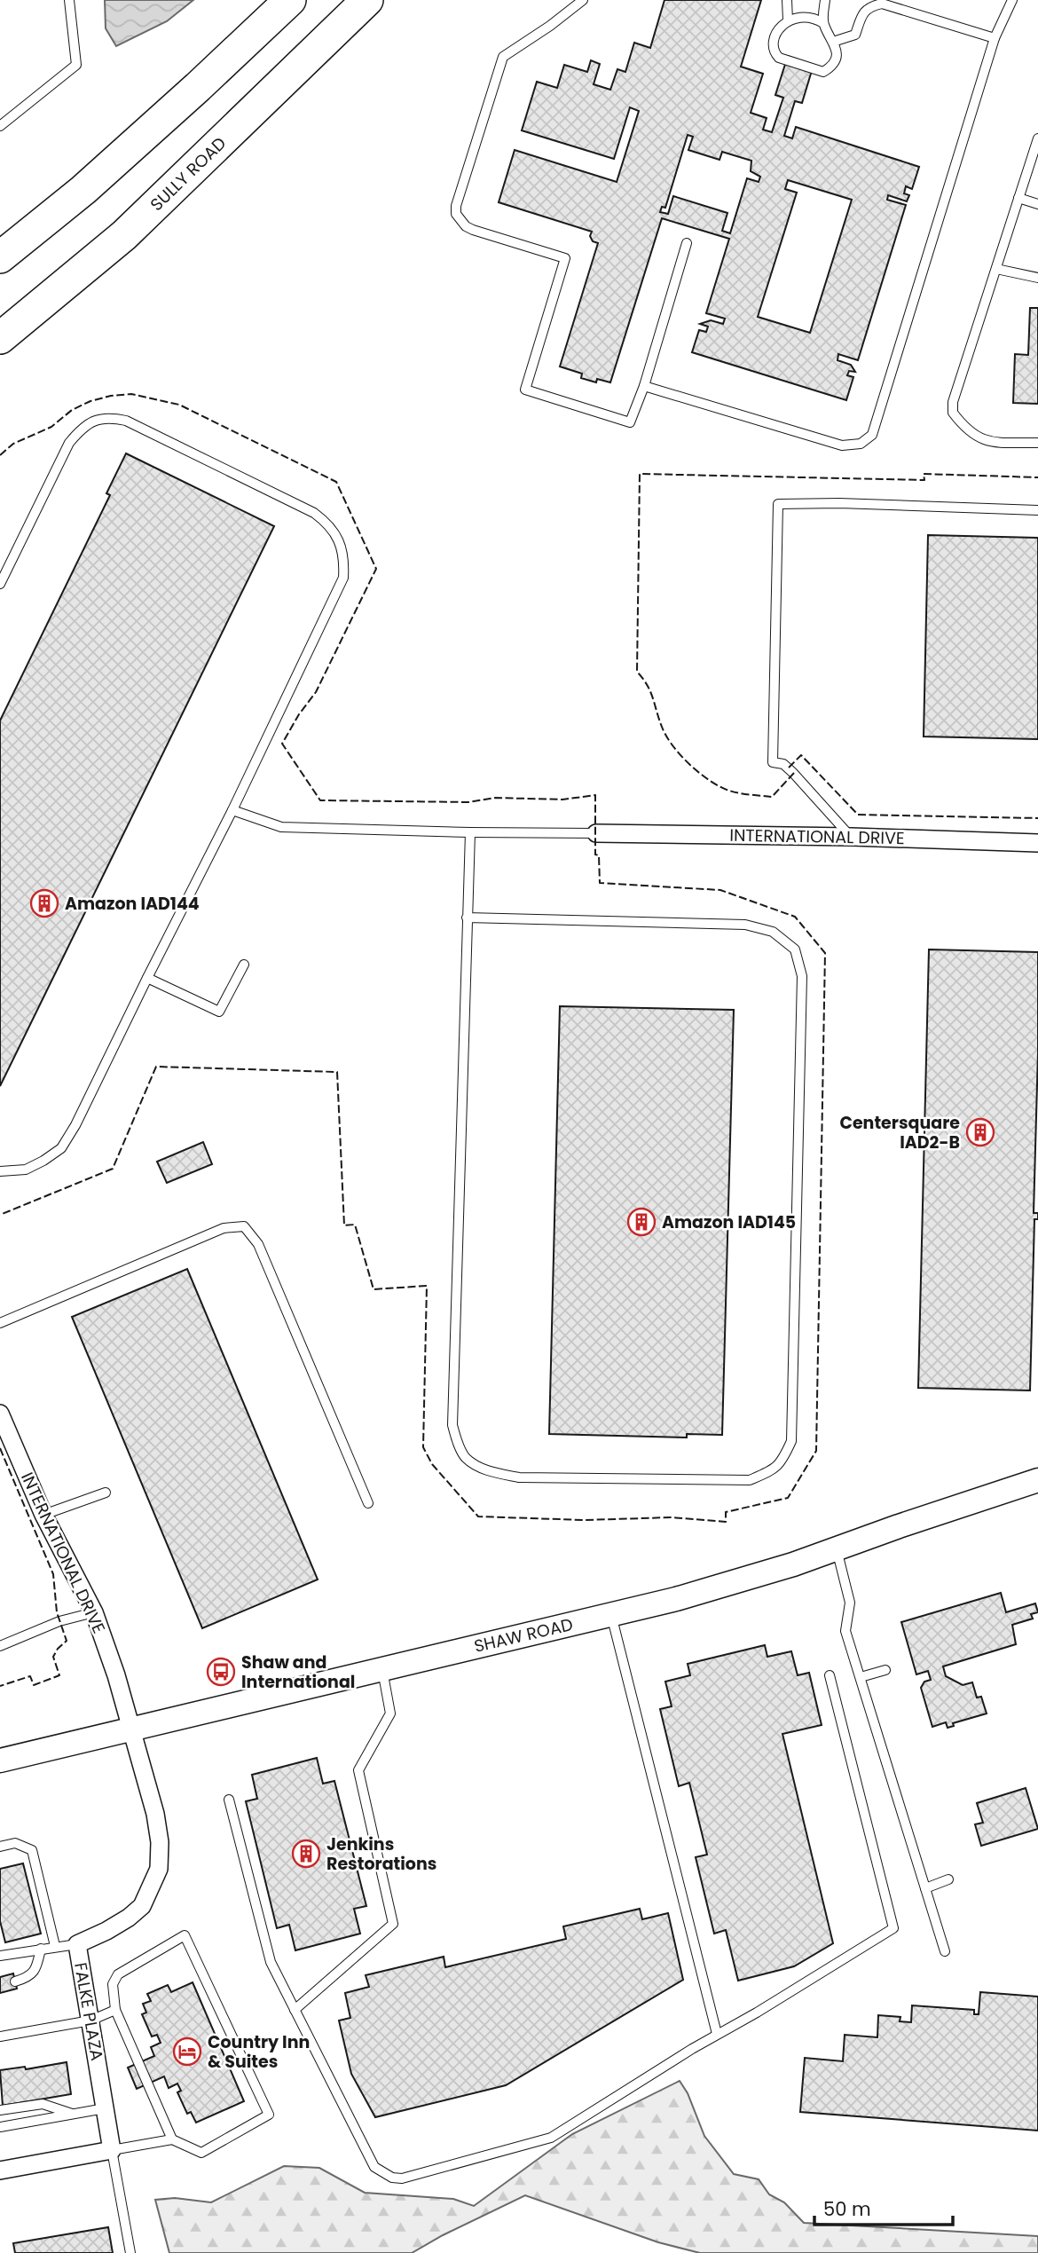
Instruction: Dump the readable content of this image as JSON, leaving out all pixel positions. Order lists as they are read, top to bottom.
{
  "streets": {
    "highway": ["SULLY ROAD"],
    "main road": ["SHAW ROAD"],
    "street": ["INTERNATIONAL DRIVE", "FALKE PLAZA"]
  },
  "crossings": [
    ["INTERNATIONAL DRIVE", "SHAW ROAD"],
    ["INTERNATIONAL DRIVE", "FALKE PLAZA"],
    ["SHAW ROAD", "FALKE PLAZA"]
  ],
  "places": {
    "building": [
      "Amazon IAD144",
      "Centersquare IAD2-B",
      "Amazon IAD145",
      "Jenkins Restorations"
    ],
    "bus stop": ["Shaw and International"],
    "hotel": ["Country Inn & Suites"]
  },
  "scale_bar": "50 m"
}
